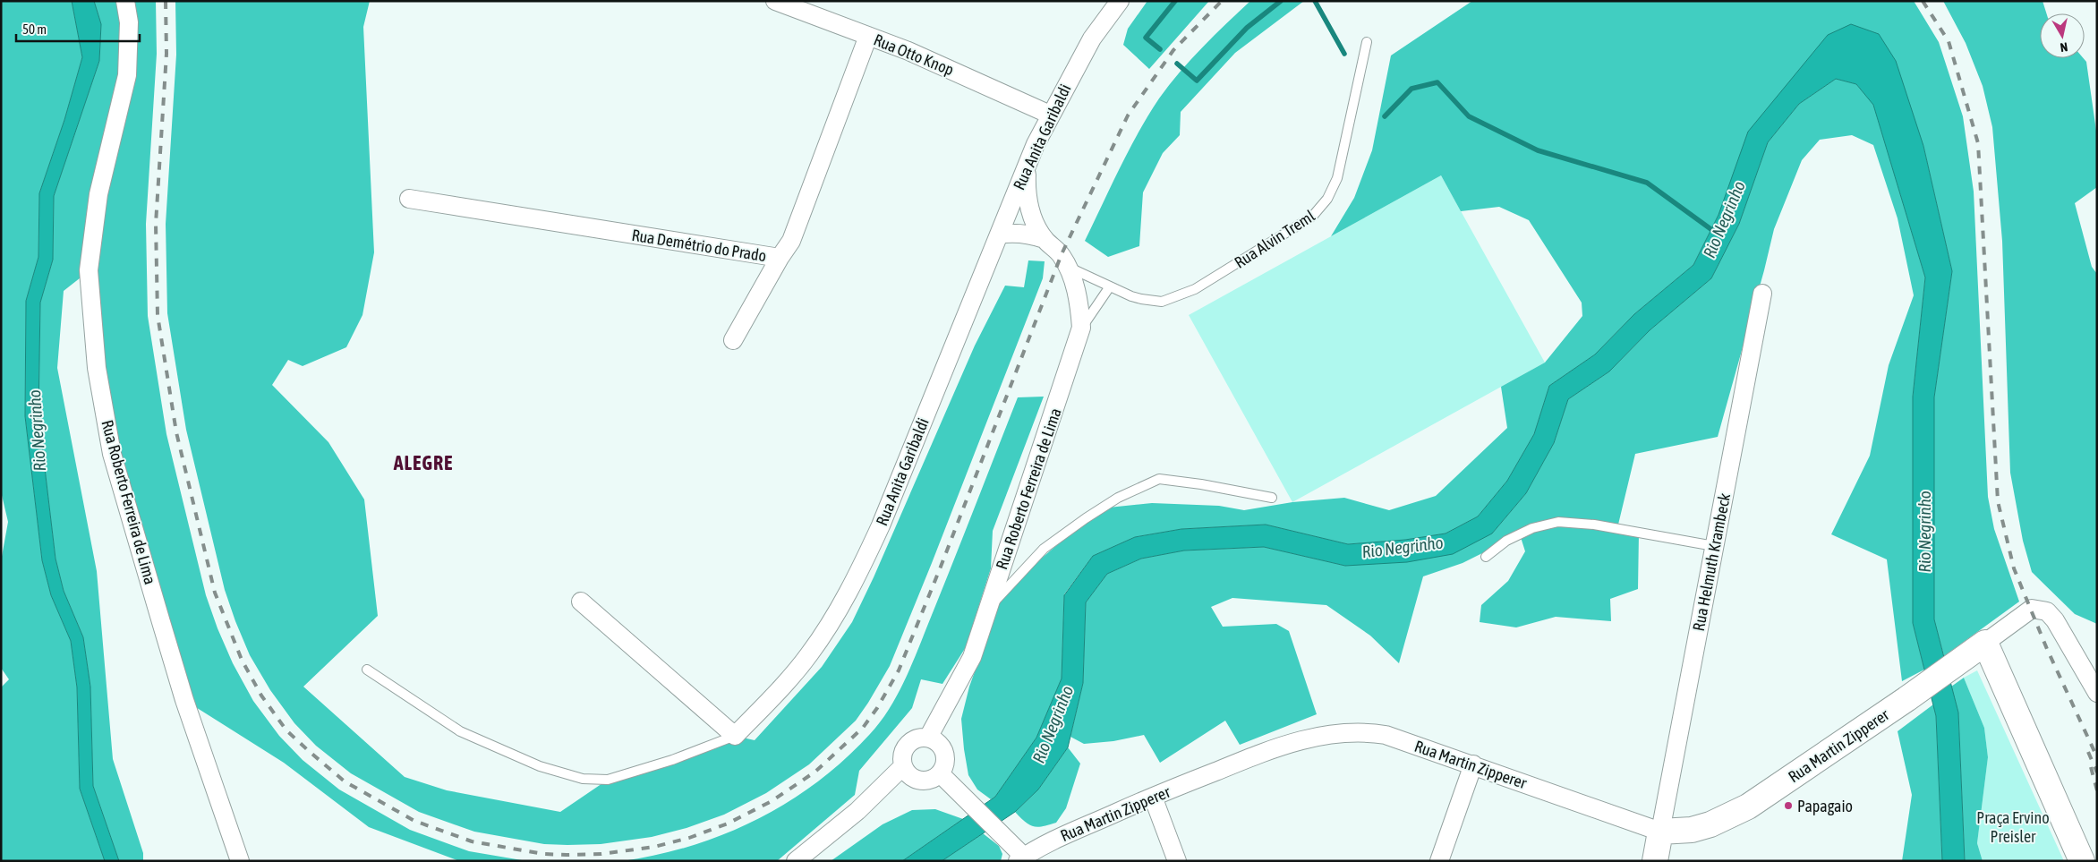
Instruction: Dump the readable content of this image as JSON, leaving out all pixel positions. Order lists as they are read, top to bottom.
{
  "streets": {
    "street": [
      "Rua Otto Knop",
      "Rua Anita Garibaldi",
      "Rua Demétrio do Prado",
      "Rua Roberto Ferreira de Lima",
      "Rua Helmuth Krambeck",
      "Rua Martin Zipperer"
    ],
    "lane": ["Rua Alvin Treml"]
  },
  "crossings": [
    ["Rua Otto Knop", "Rua Anita Garibaldi"],
    ["Rua Otto Knop", "Rua Demétrio do Prado"],
    ["Rua Anita Garibaldi", "Rua Roberto Ferreira de Lima"],
    ["Rua Alvin Treml", "Rua Roberto Ferreira de Lima"],
    ["Rua Helmuth Krambeck", "Rua Martin Zipperer"]
  ],
  "districts": ["ALEGRE"],
  "water": ["Rio Negrinho"],
  "parks": ["Praça Ervino Preisler"],
  "places": ["Papagaio"],
  "scale_bar": "50 m",
  "north": "bottom"
}
